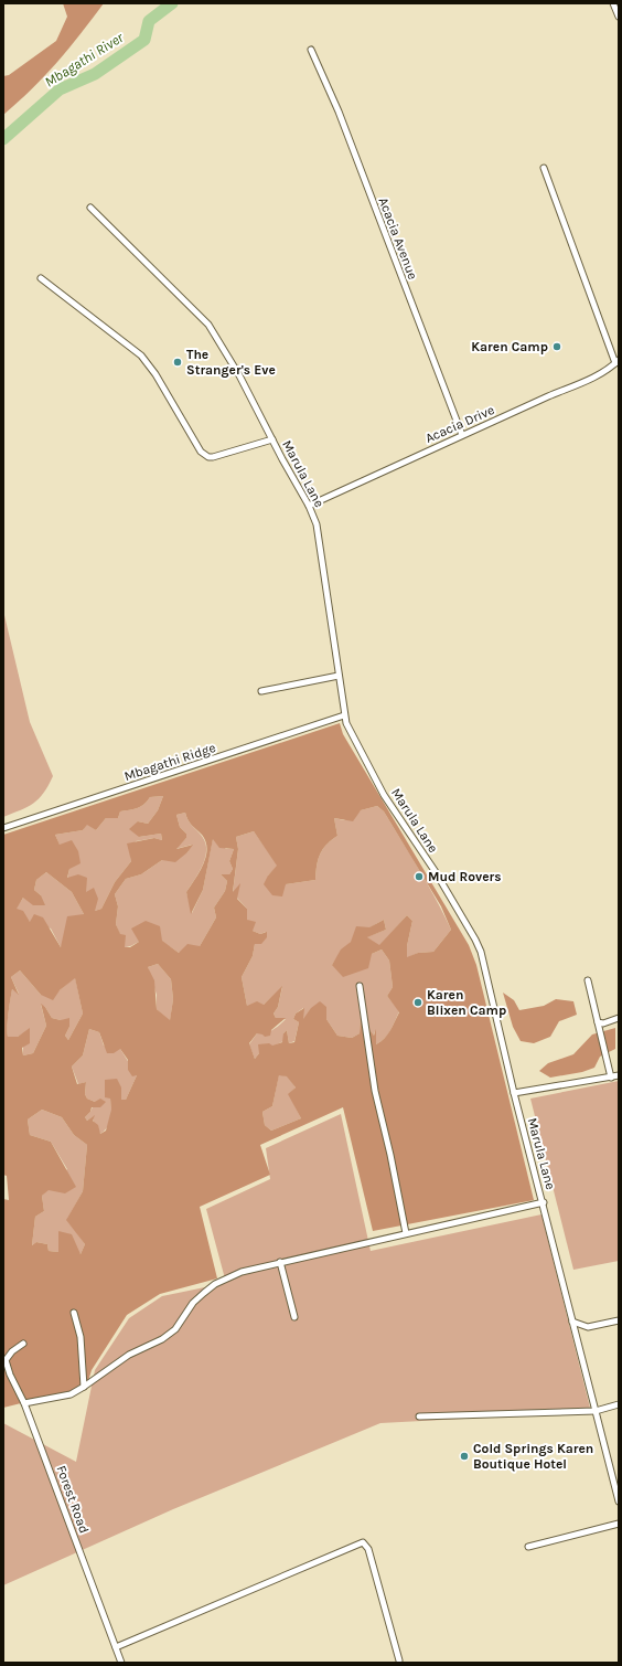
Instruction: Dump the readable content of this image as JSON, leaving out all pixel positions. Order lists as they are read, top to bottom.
{
  "streets": {
    "street": [
      "Acacia Avenue",
      "Acacia Drive",
      "Marula Lane",
      "Mbagathi Ridge",
      "Forest Road"
    ]
  },
  "crossings": [
    ["Acacia Avenue", "Acacia Drive"],
    ["Acacia Drive", "Marula Lane"],
    ["Marula Lane", "Mbagathi Ridge"]
  ],
  "water": ["Mbagathi River"],
  "places": [
    "Karen Camp",
    "The Stranger's Eve",
    "Mud Rovers",
    "Karen Blixen Camp",
    "Cold Springs Karen Boutique Hotel"
  ]
}
